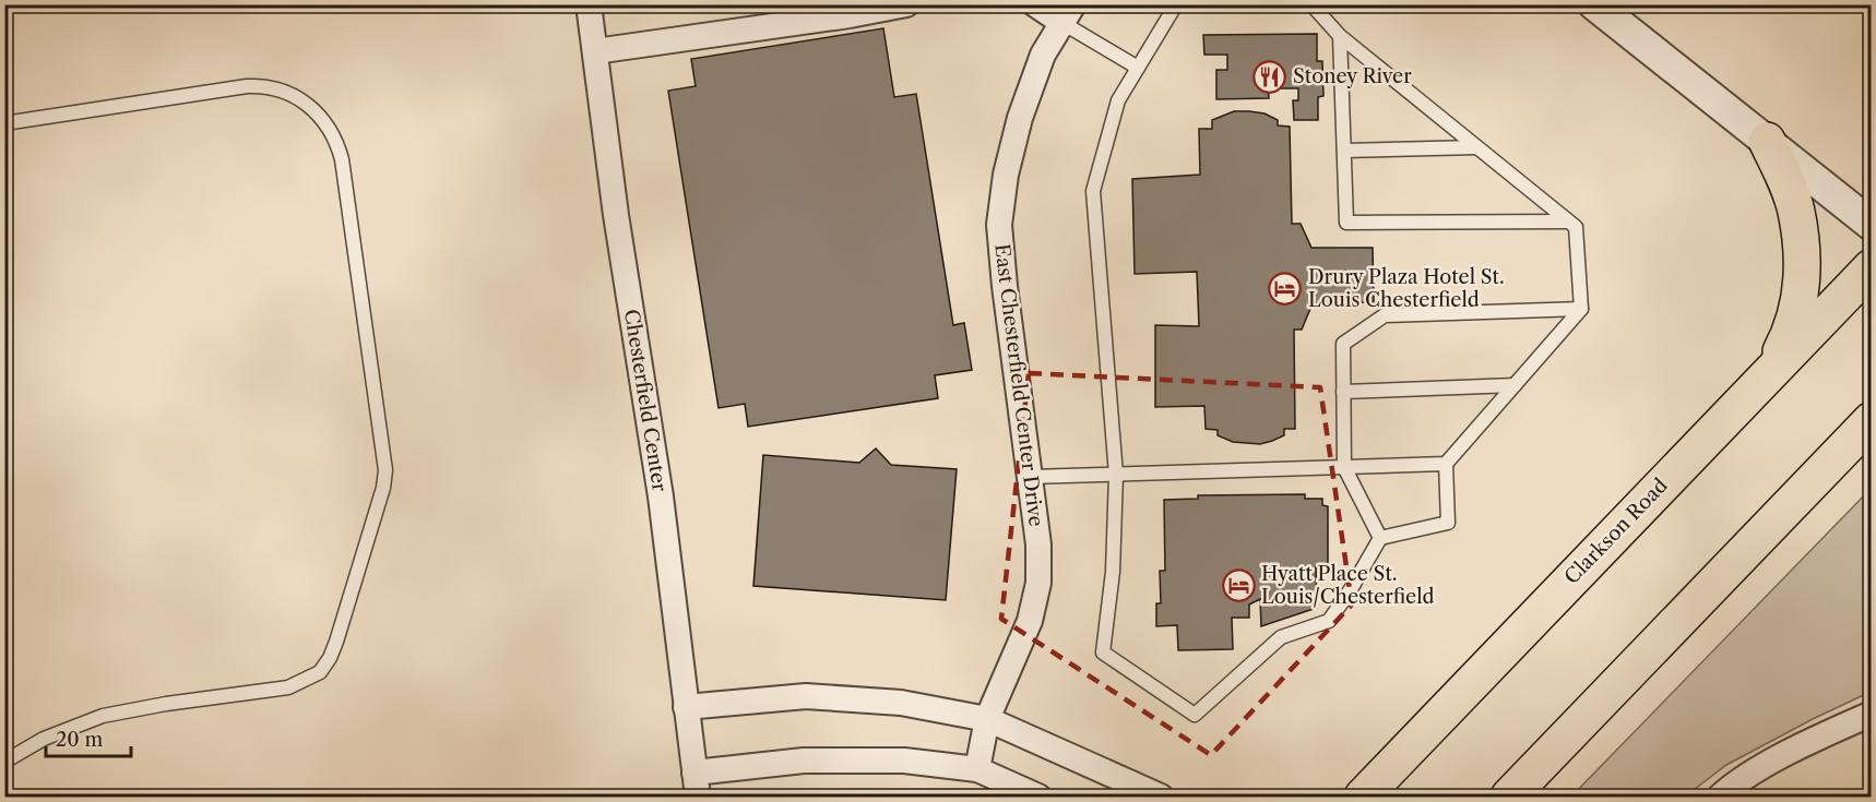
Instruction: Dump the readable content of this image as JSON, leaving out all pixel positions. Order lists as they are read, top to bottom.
{
  "streets": {
    "main road": ["Clarkson Road"],
    "street": ["East Chesterfield Center Drive", "Chesterfield Center"]
  },
  "places": {
    "restaurant": ["Stoney River"],
    "hotel": ["Drury Plaza Hotel St. Louis Chesterfield", "Hyatt Place St. Louis/Chesterfield"]
  },
  "scale_bar": "20 m"
}
